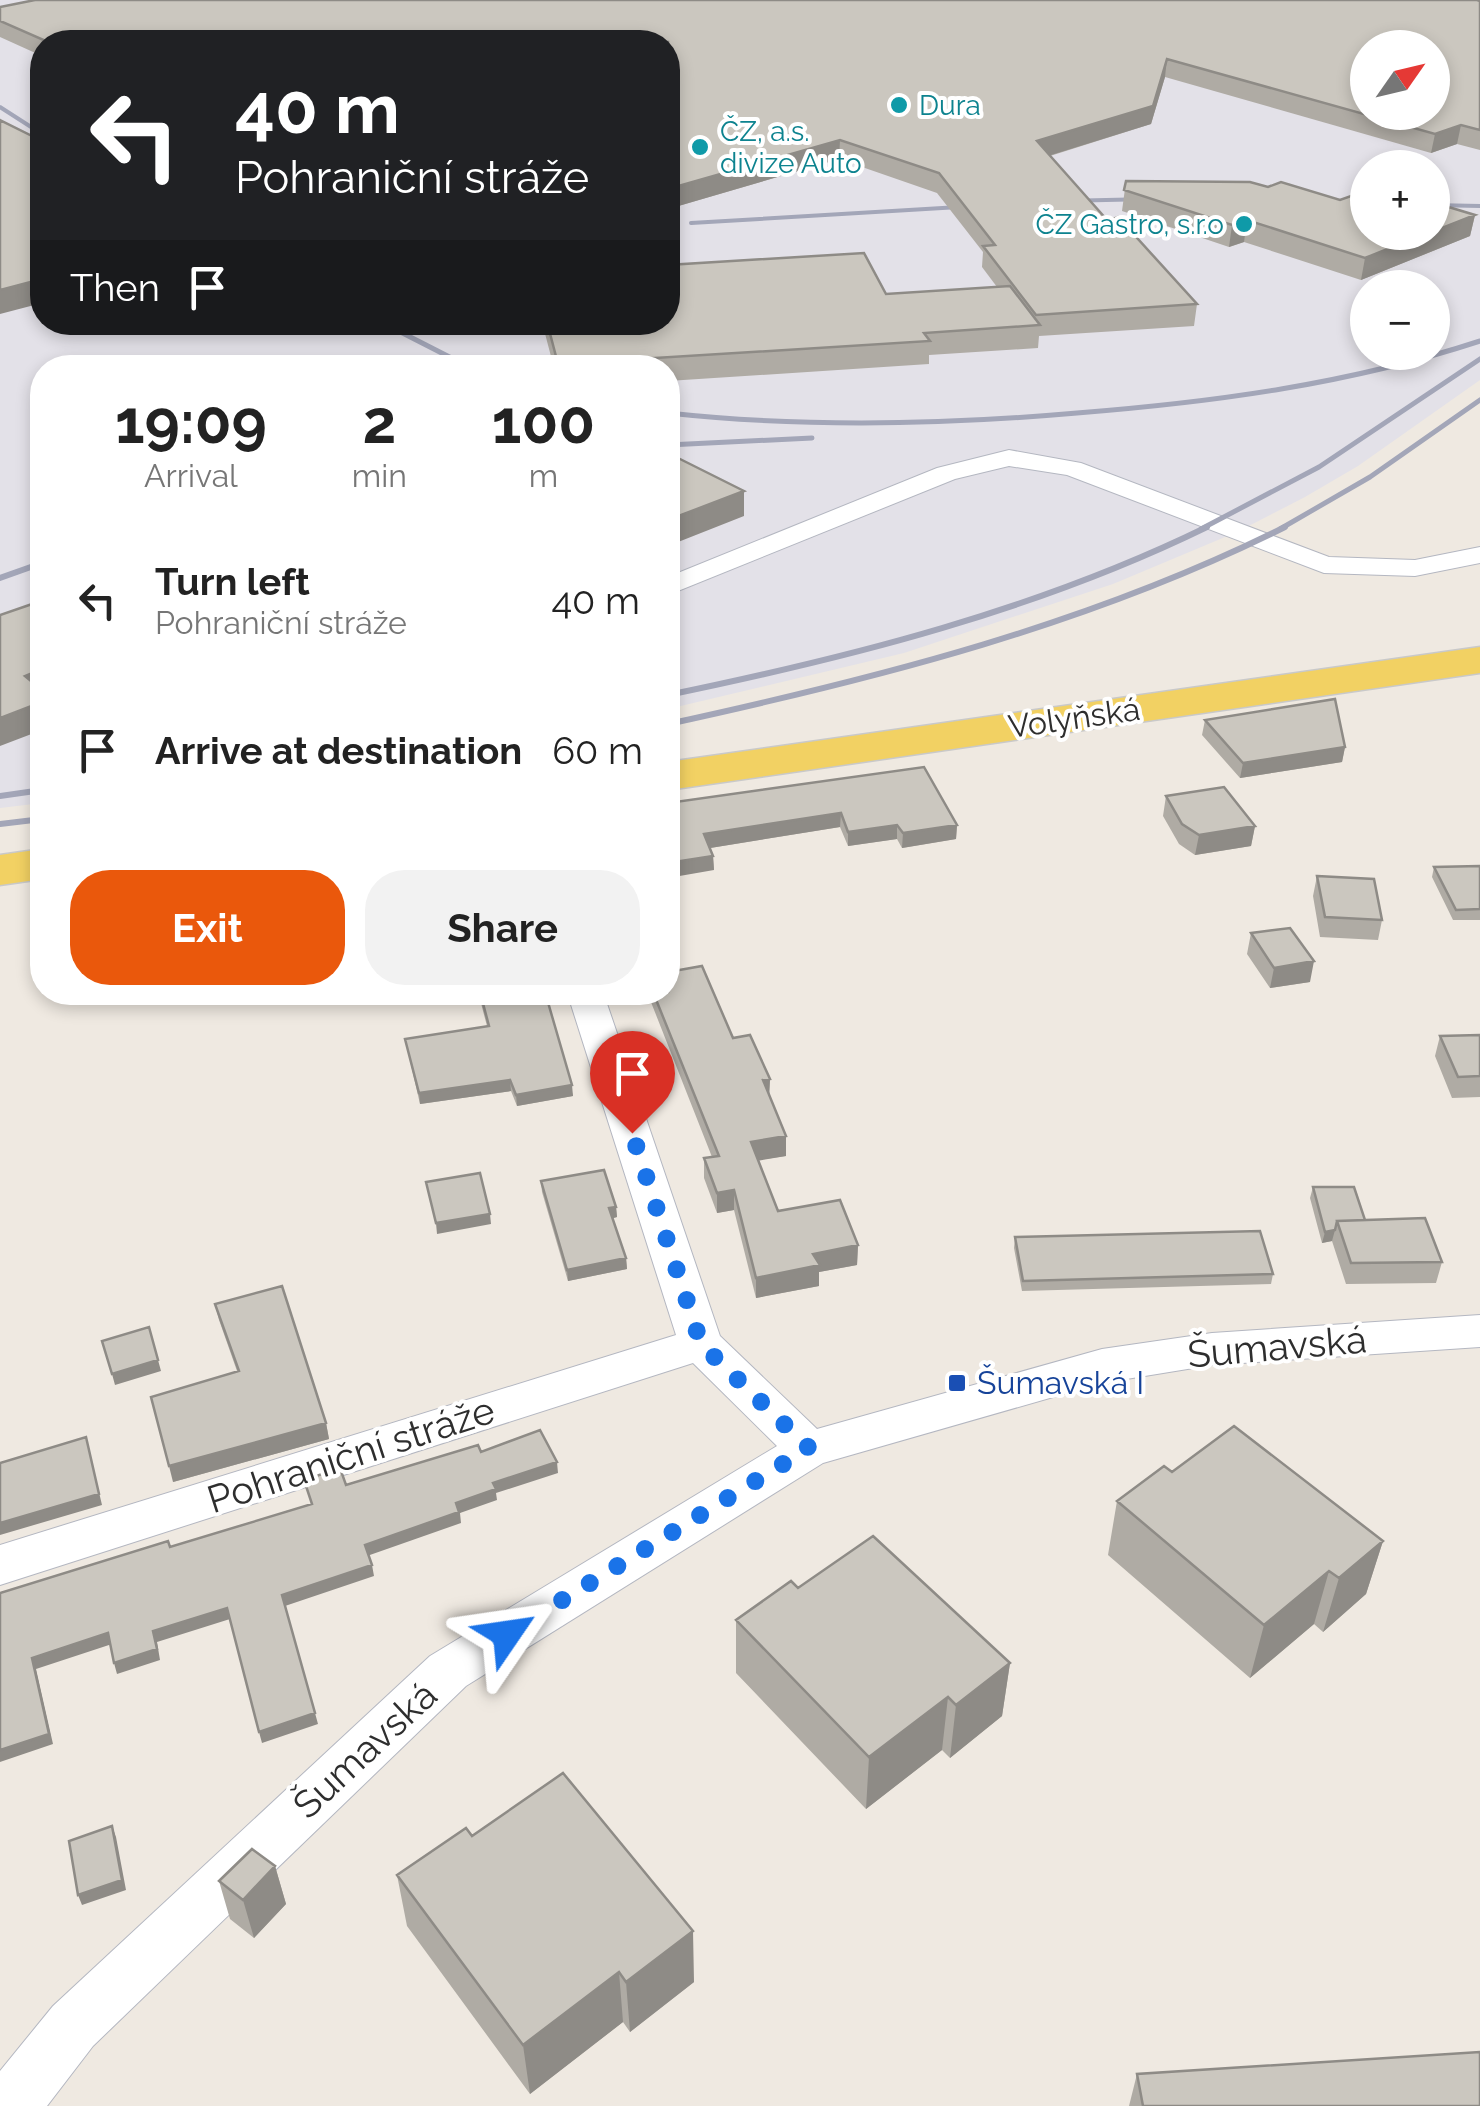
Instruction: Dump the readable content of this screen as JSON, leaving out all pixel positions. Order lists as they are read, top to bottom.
{
  "streets": {
    "main road": ["Volyňská"],
    "street": ["Šumavská", "Pohraniční stráže"]
  },
  "places": {
    "other": ["Dura", "ČZ, a.s. divize Auto", "ČZ Gastro, s.r.o"],
    "transit": ["Šumavská I"]
  },
  "north": "top right",
  "page": {
    "map_buttons": ["+", "−"],
    "turn": ["40 m", "Pohraniční stráže"],
    "then": "Then",
    "eta": [
      "19:09",
      "Arrival",
      "2",
      "min",
      "100",
      "m"
    ],
    "list": [
      {
        "name": "Turn left",
        "note": "Pohraniční stráže",
        "value": "40 m"
      },
      {
        "name": "Arrive at destination",
        "value": "60 m"
      }
    ],
    "buttons": ["Exit", "Share"]
  }
}
